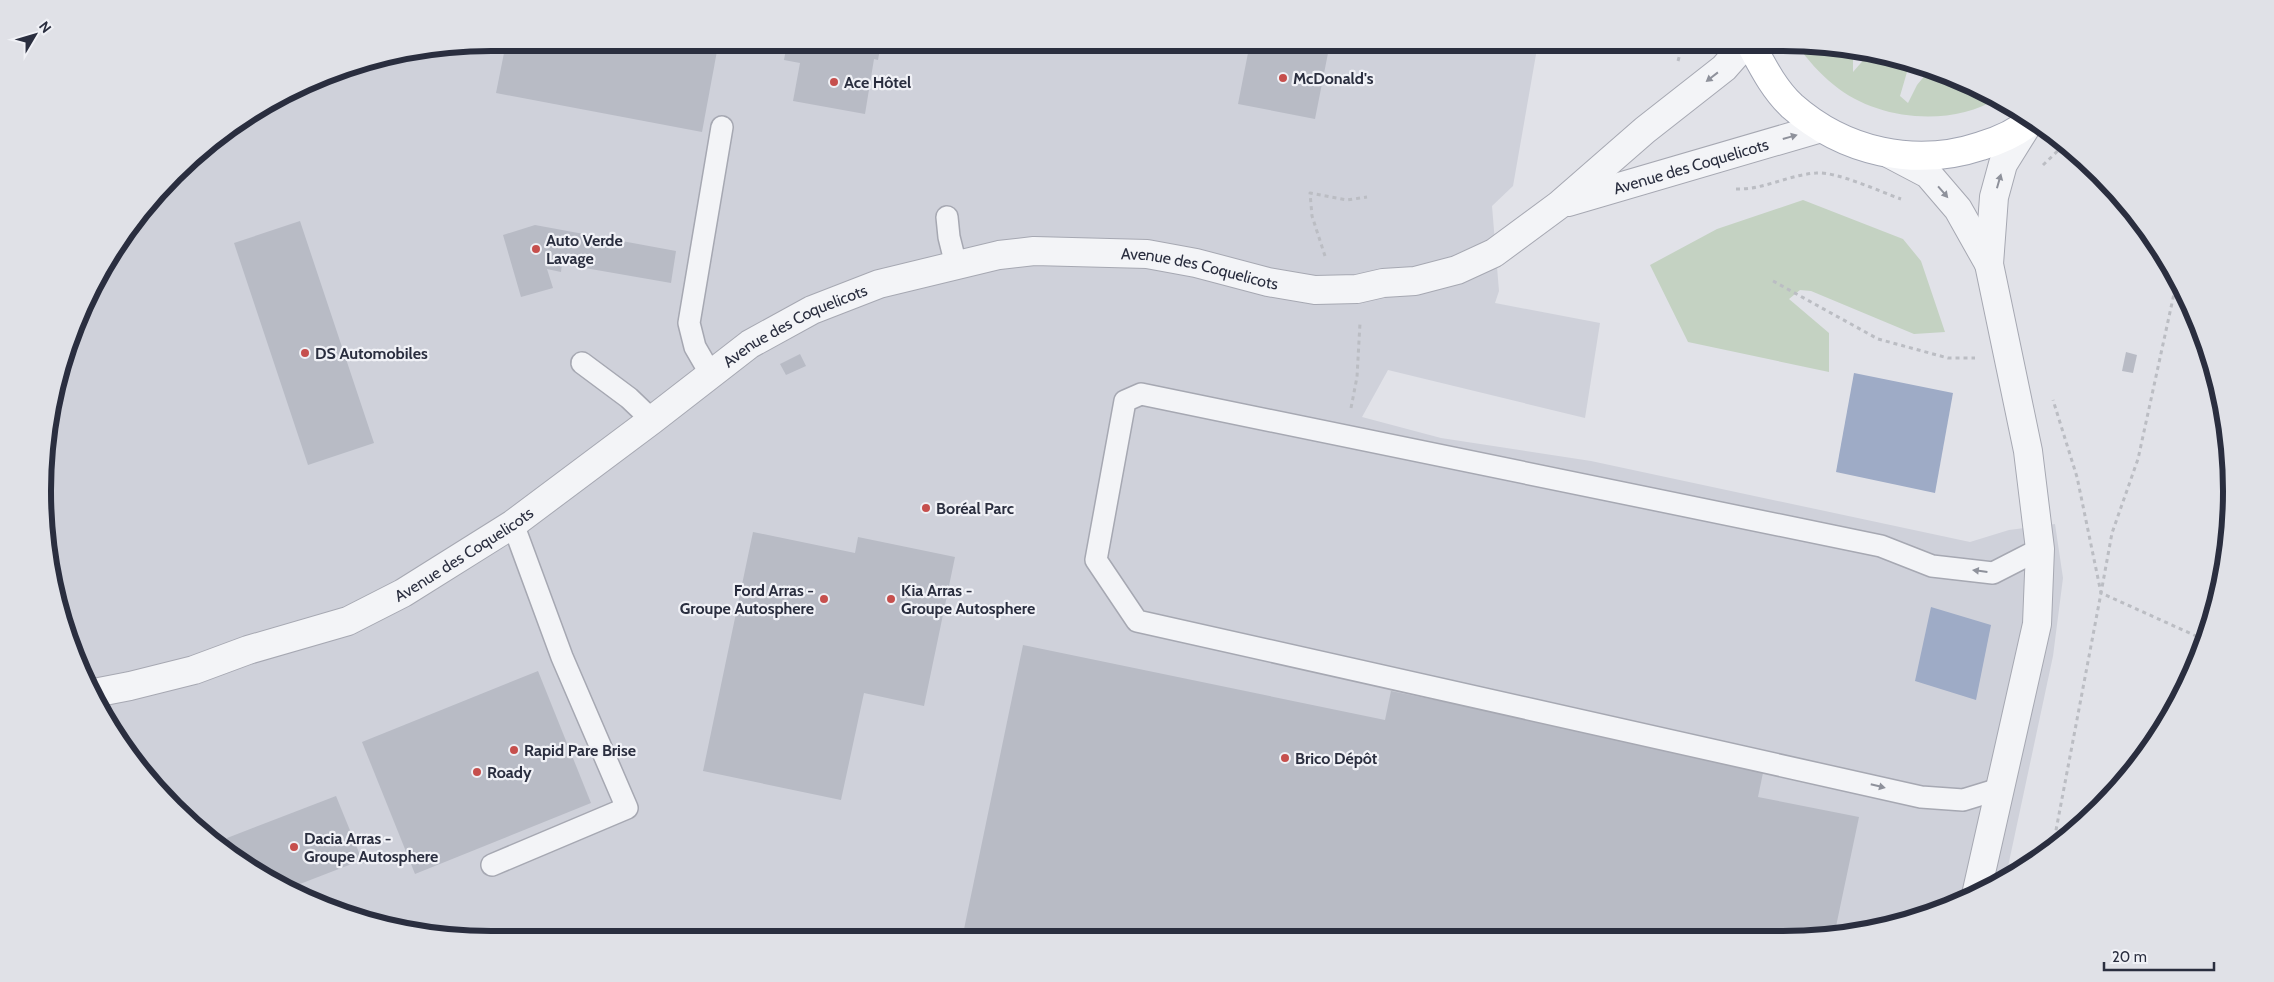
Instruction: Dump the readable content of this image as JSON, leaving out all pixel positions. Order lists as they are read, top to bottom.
{
  "streets": {
    "street": ["Avenue des Coquelicots"]
  },
  "places": [
    "McDonald's",
    "Ace Hôtel",
    "Auto Verde Lavage",
    "DS Automobiles",
    "Boréal Parc",
    "Ford Arras - Groupe Autosphere",
    "Kia Arras - Groupe Autosphere",
    "Rapid Pare Brise",
    "Brico Dépôt",
    "Roady",
    "Dacia Arras - Groupe Autosphere"
  ],
  "scale_bar": "20 m",
  "north": "top right"
}
